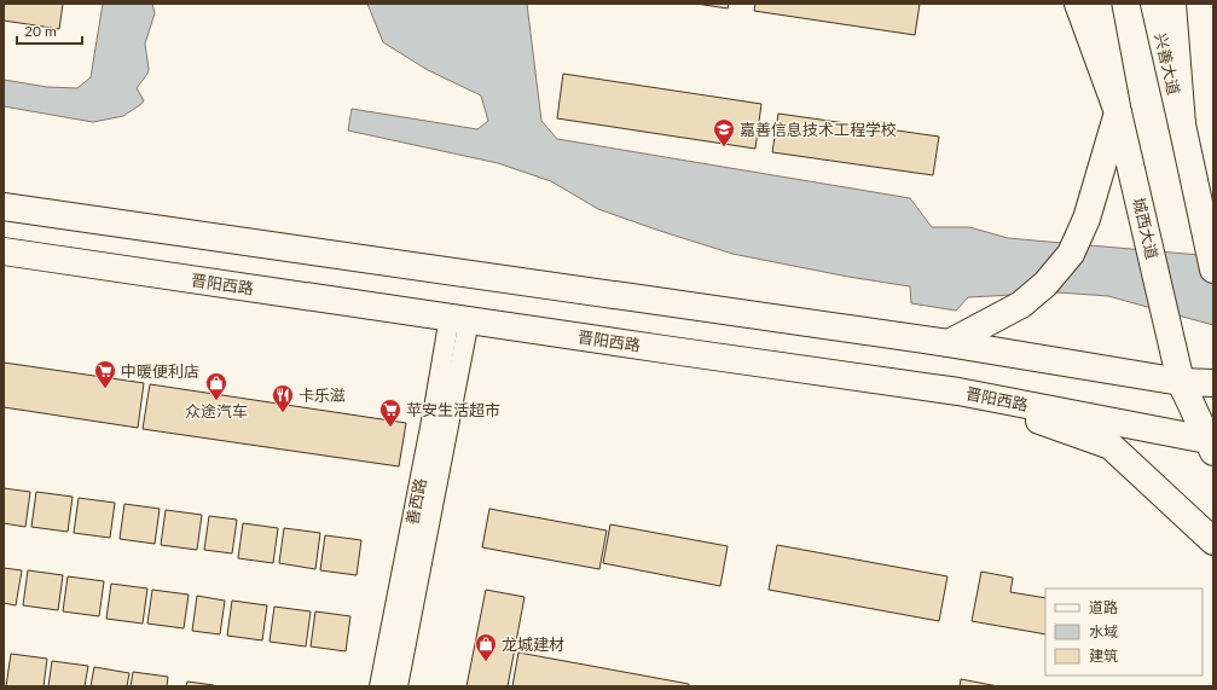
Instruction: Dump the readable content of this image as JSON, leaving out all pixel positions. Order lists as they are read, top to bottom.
{
  "streets": {
    "main road": ["兴善大道", "城西大道", "晋阳西路"],
    "street": ["善西路"]
  },
  "crossings": [
    ["城西大道", "晋阳西路"],
    ["晋阳西路", "善西路"]
  ],
  "places": {
    "school or university": ["嘉善信息技术工程学校"],
    "supermarket": ["中暖便利店", "苹安生活超市"],
    "shop": ["众途汽车", "龙城建材"],
    "restaurant": ["卡乐滋"]
  },
  "legend": ["道路", "水域", "建筑"],
  "scale_bar": "20 m"
}
